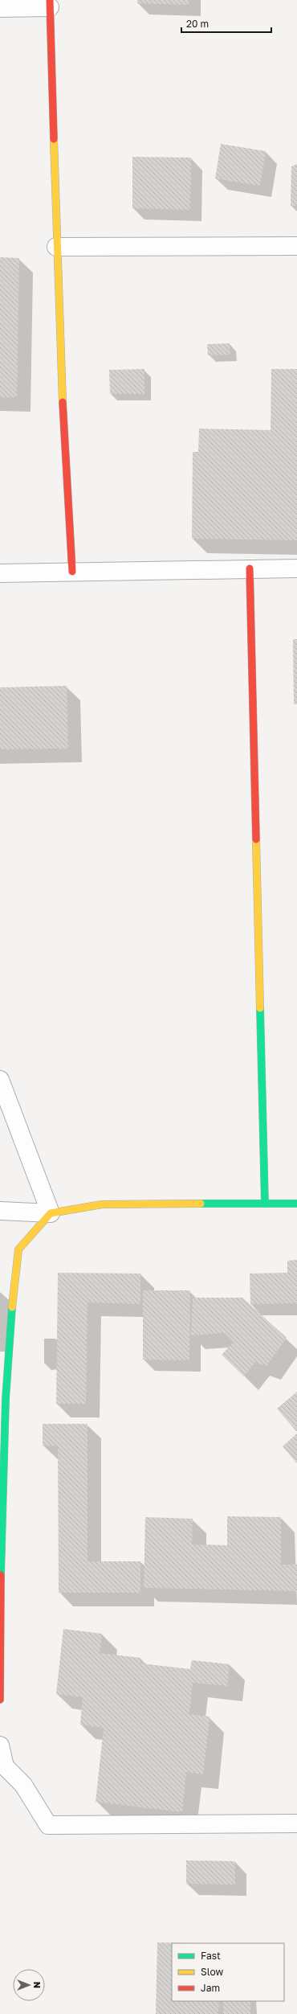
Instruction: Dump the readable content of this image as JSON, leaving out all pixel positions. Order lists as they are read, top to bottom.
{
  "legend": ["Fast", "Slow", "Jam"],
  "scale_bar": "20 m",
  "north": "right"
}
